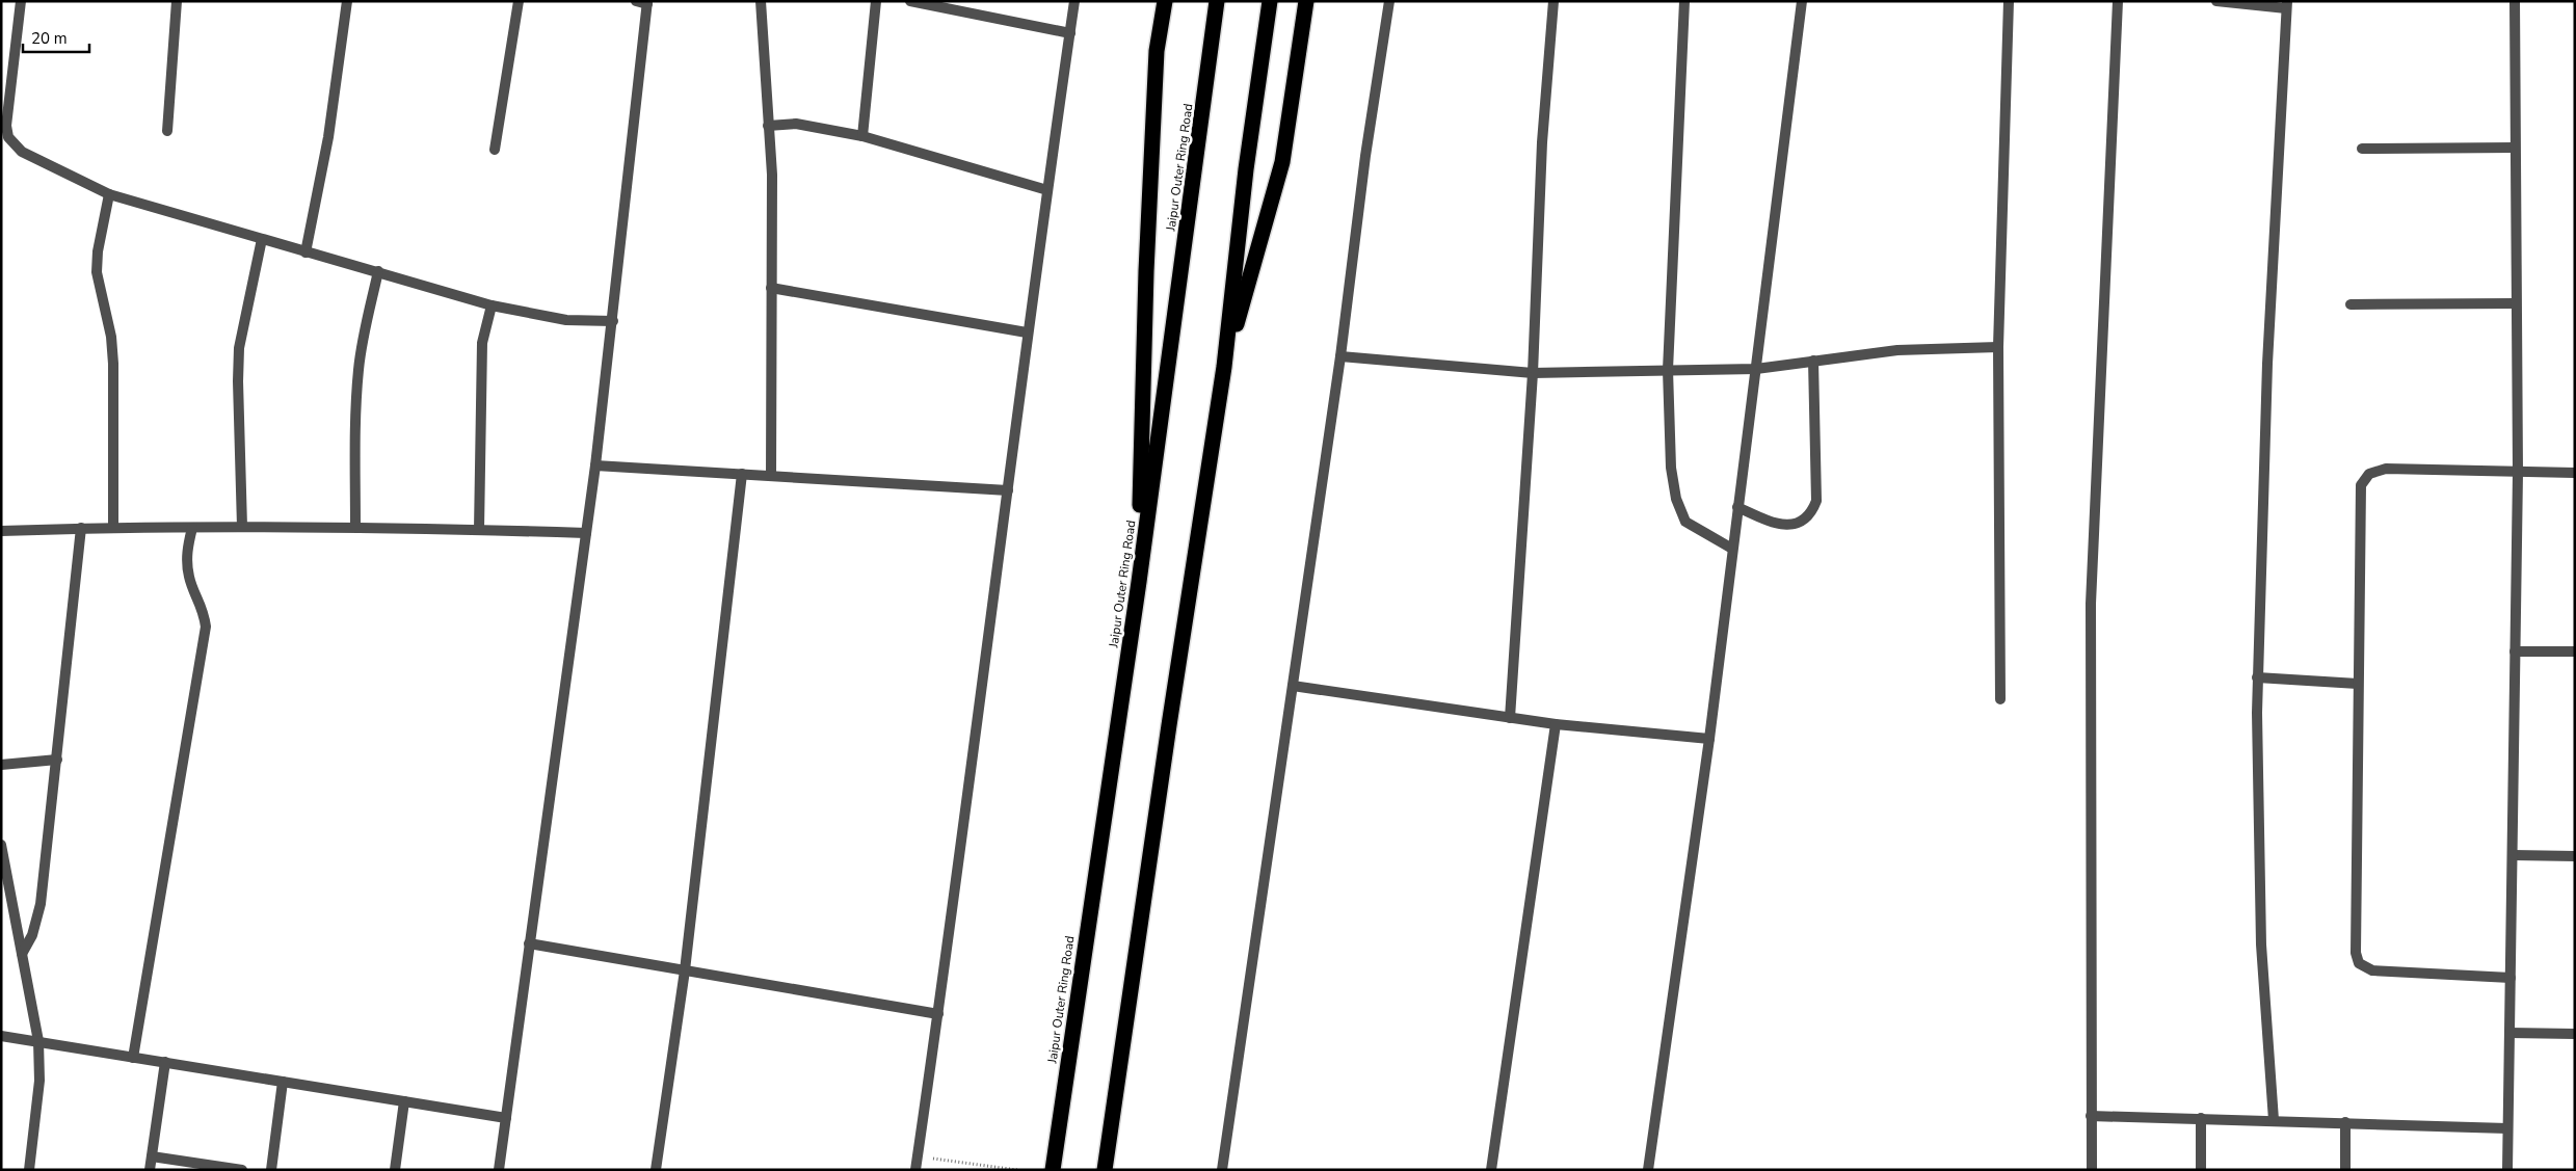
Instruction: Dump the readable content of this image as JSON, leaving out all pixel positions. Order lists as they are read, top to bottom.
{
  "streets": {
    "highway": ["Jaipur Outer Ring Road"]
  },
  "scale_bar": "20 m"
}
